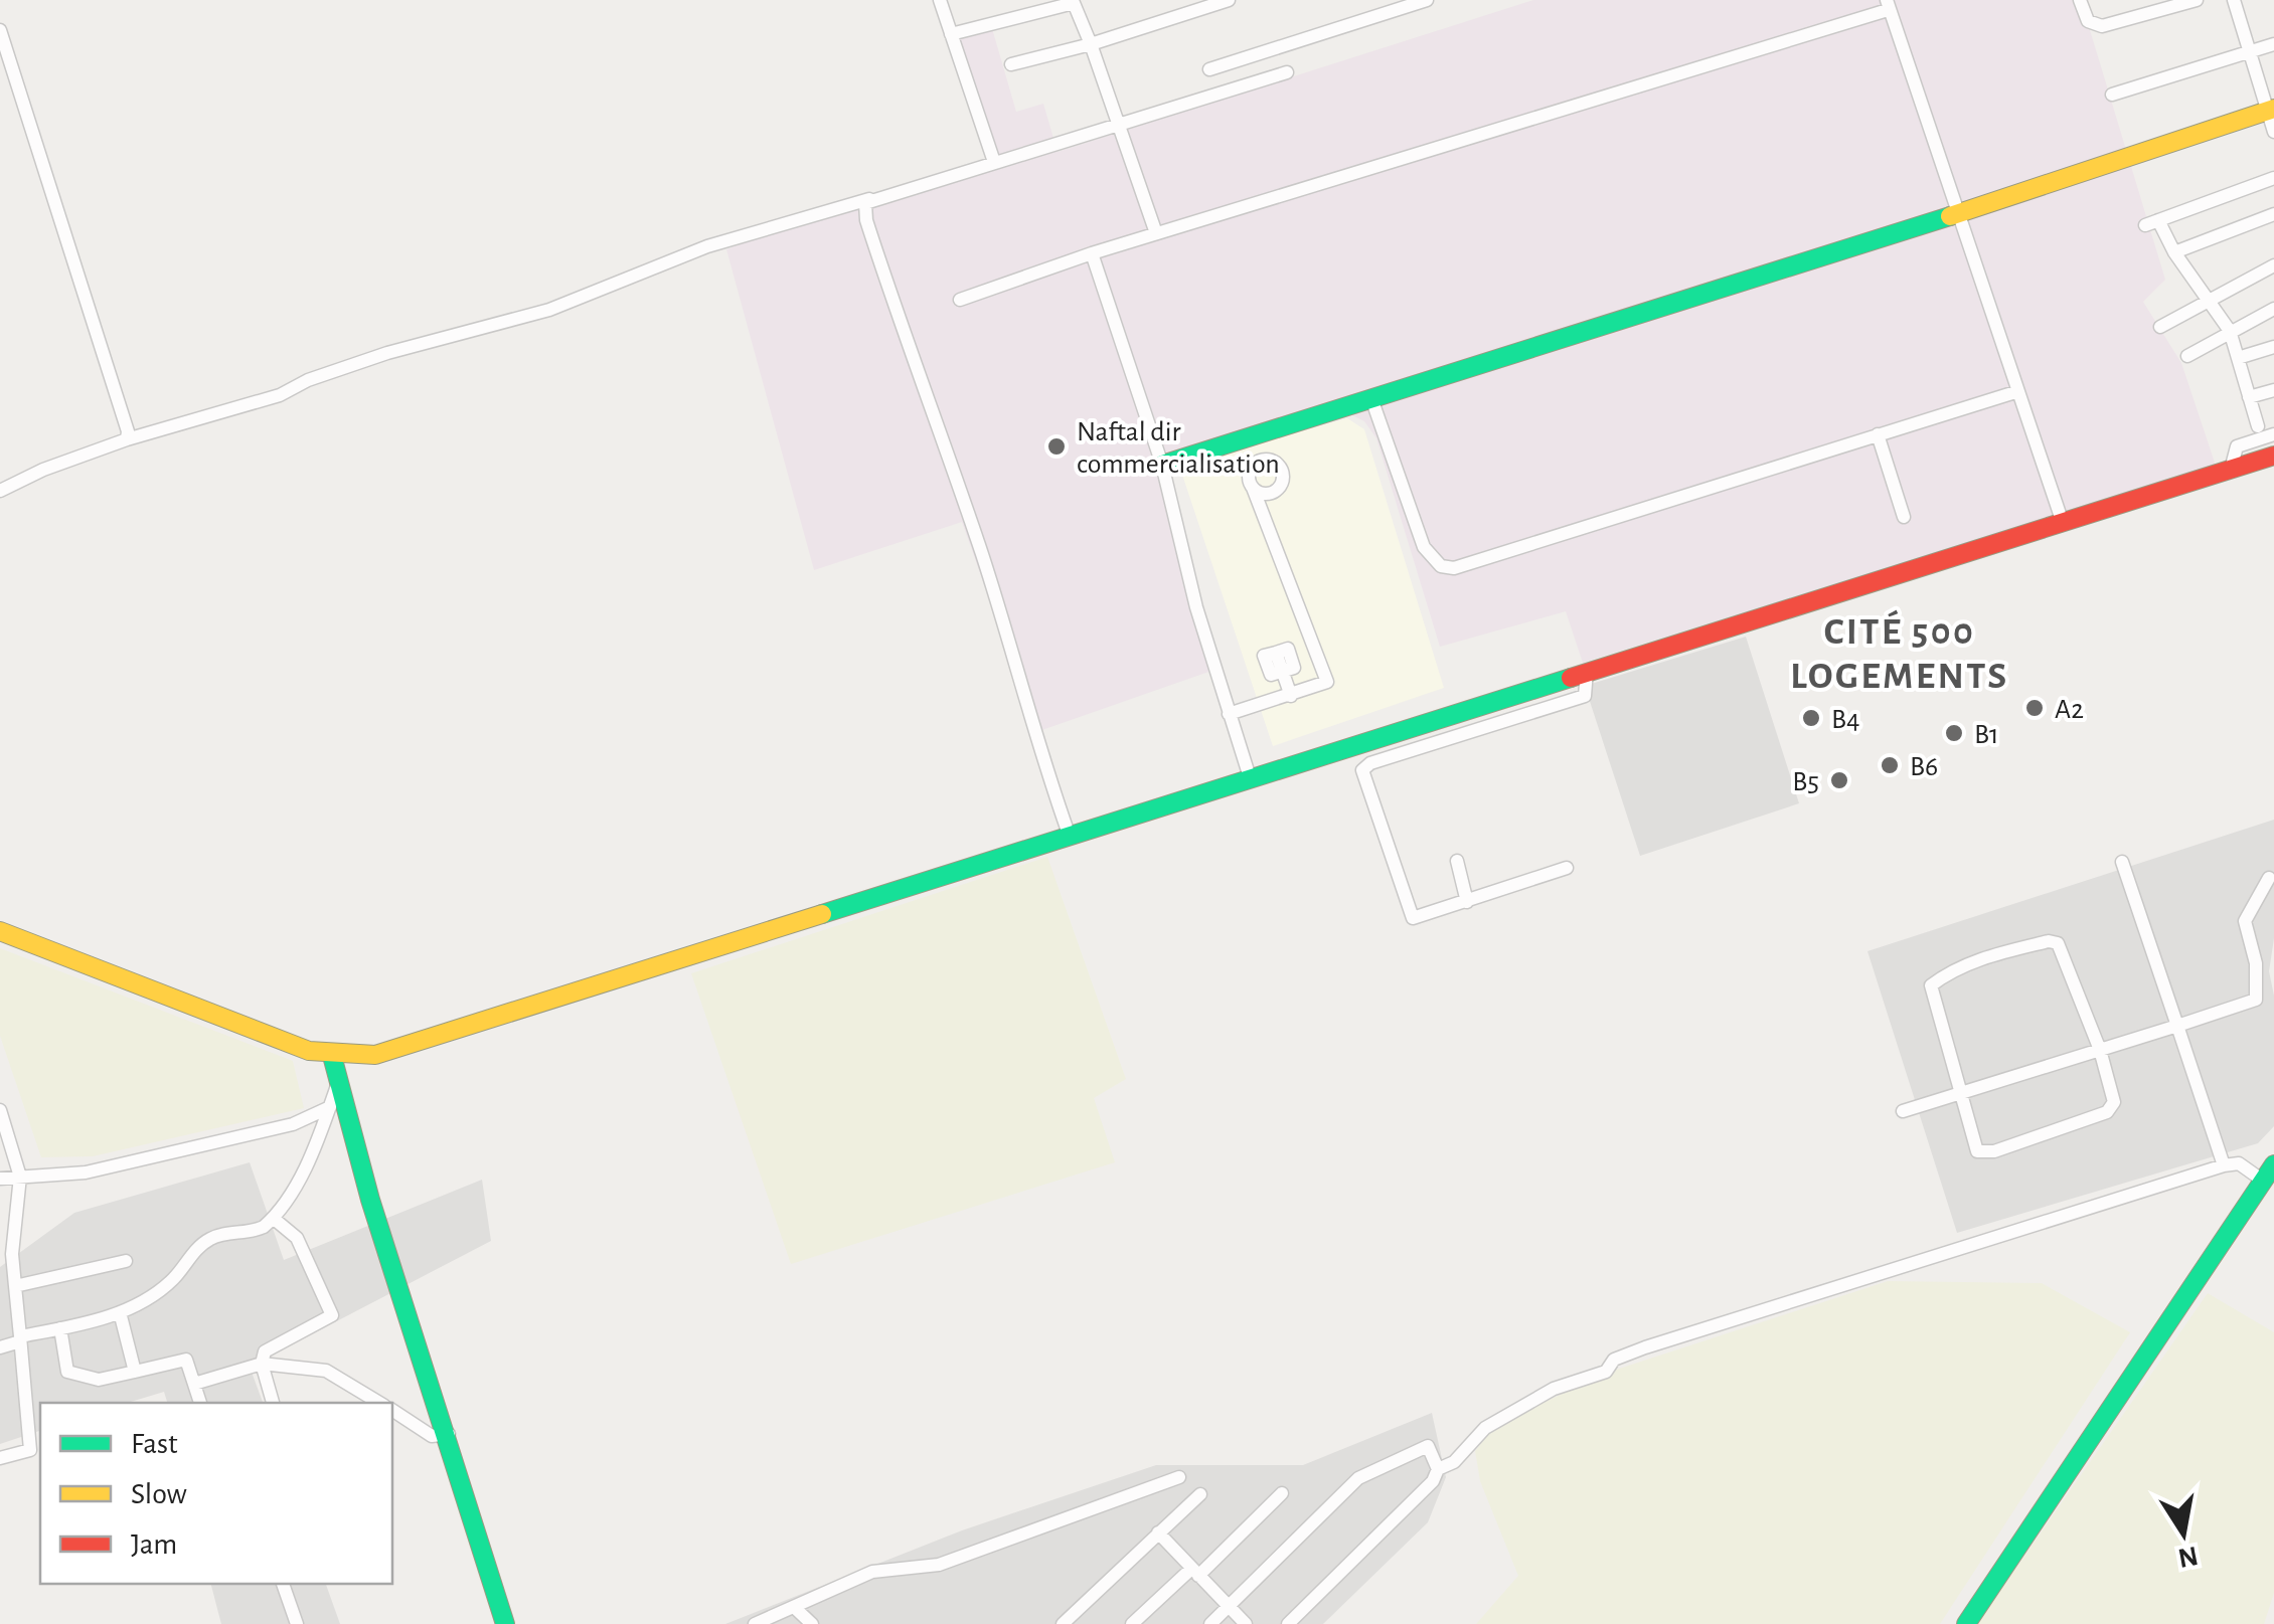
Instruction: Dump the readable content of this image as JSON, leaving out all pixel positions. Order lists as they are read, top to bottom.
{
  "districts": ["CITÉ 500 LOGEMENTS"],
  "places": [
    "Naftal dir commercialisation",
    "A2",
    "B4",
    "B1",
    "B6",
    "B5"
  ],
  "legend": ["Fast", "Slow", "Jam"],
  "north": "bottom"
}
